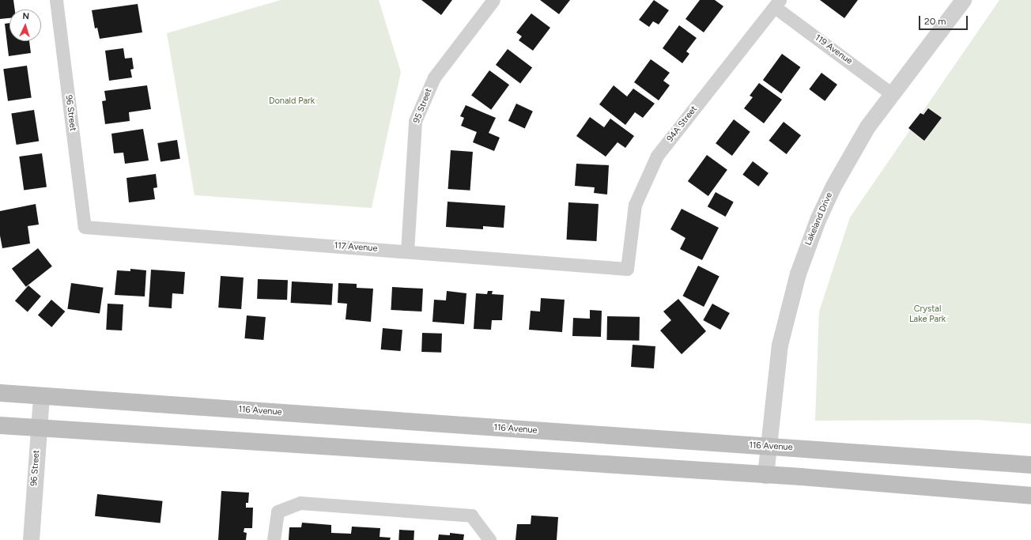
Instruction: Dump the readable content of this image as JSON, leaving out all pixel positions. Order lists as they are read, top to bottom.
{
  "streets": {
    "main road": ["116 Avenue"],
    "street": [
      "119 Avenue",
      "95 Street",
      "96 Street",
      "94A Street",
      "Lakeland Drive",
      "117 Avenue"
    ]
  },
  "crossings": [
    ["119 Avenue", "94A Street"],
    ["119 Avenue", "Lakeland Drive"],
    ["95 Street", "117 Avenue"],
    ["96 Street", "117 Avenue"],
    ["96 Street", "116 Avenue"],
    ["94A Street", "117 Avenue"],
    ["Lakeland Drive", "116 Avenue"]
  ],
  "parks": ["Donald Park", "Crystal Lake Park"],
  "scale_bar": "20 m",
  "north": "top"
}
